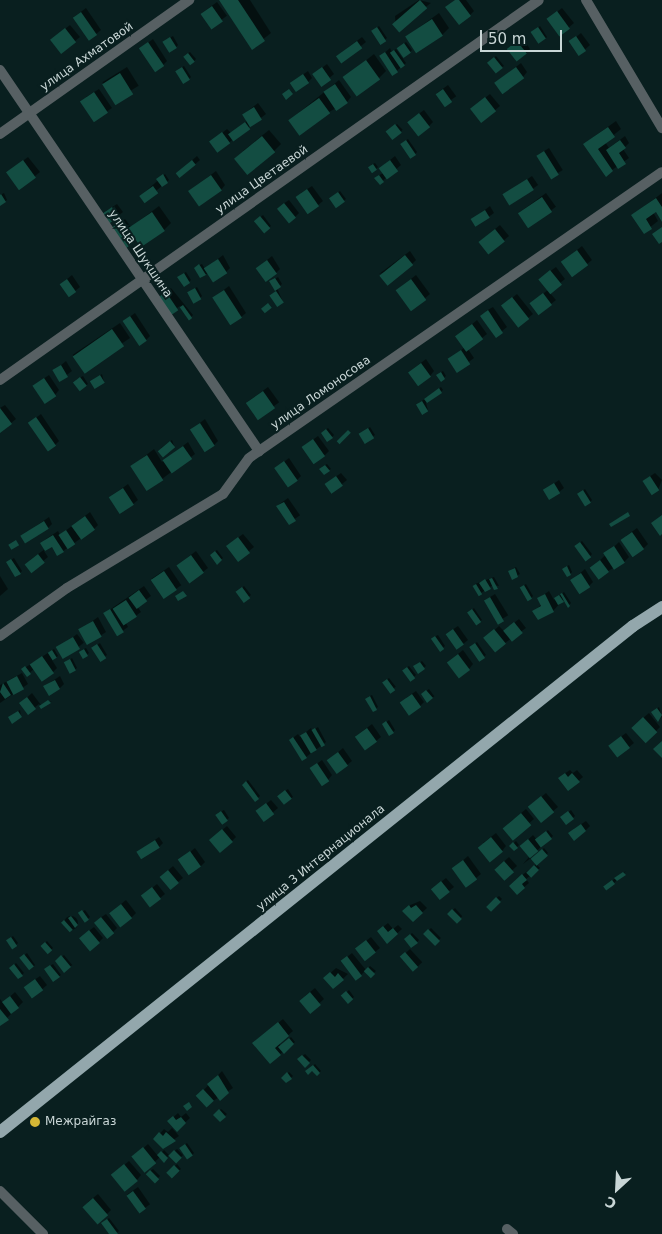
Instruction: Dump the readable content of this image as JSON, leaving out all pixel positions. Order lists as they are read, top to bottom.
{
  "streets": {
    "main road": ["улица 3 Интернационала"],
    "street": [
      "улица Ахматовой",
      "улица Цветаевой",
      "улица Шукшина",
      "улица Ломоносова"
    ]
  },
  "crossings": [
    ["улица Ахматовой", "улица Шукшина"],
    ["улица Цветаевой", "улица Шукшина"],
    ["улица Шукшина", "улица Ломоносова"]
  ],
  "places": ["Межрайгаз"],
  "scale_bar": "50 m",
  "north": "bottom left"
}
